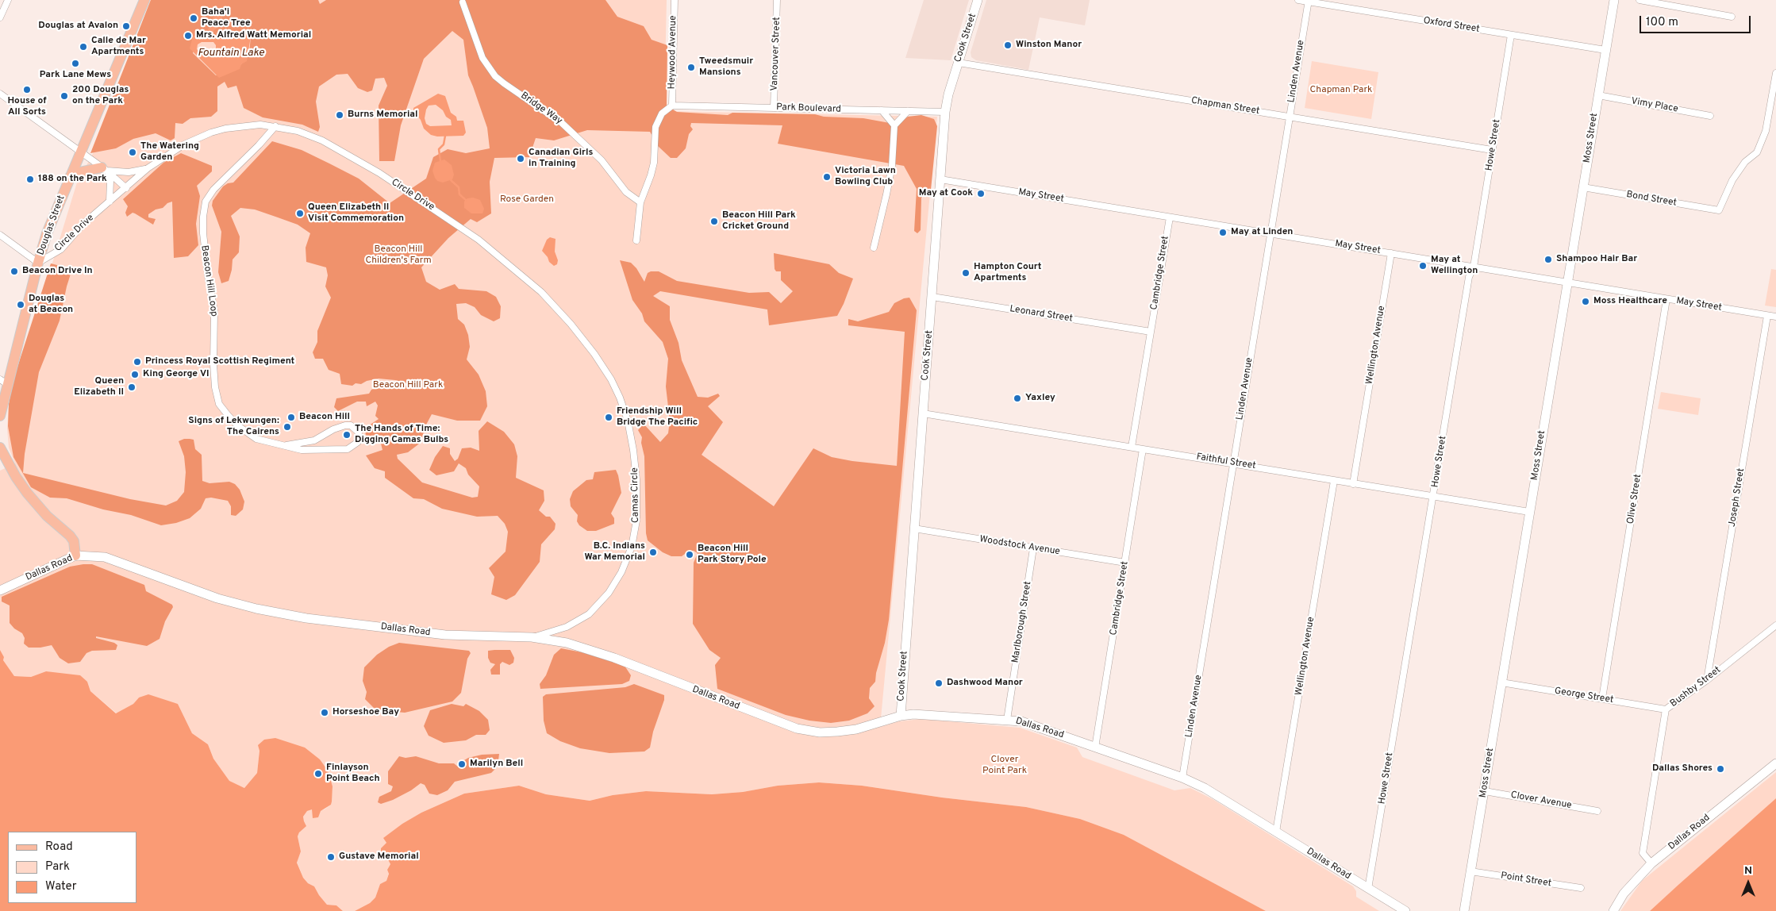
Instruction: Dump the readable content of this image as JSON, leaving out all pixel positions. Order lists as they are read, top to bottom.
{
  "streets": {
    "main road": [
      "Cook Street",
      "Moss Street",
      "Douglas Street",
      "Dallas Road"
    ],
    "street": [
      "Oxford Street",
      "Heywood Avenue",
      "Vancouver Street",
      "Linden Avenue",
      "Vimy Place",
      "Chapman Street",
      "Bridge Way",
      "Park Boulevard",
      "Howe Street",
      "Circle Drive",
      "May Street",
      "Bond Street",
      "Cambridge Street",
      "Beacon Hill Loop",
      "Leonard Street",
      "Wellington Avenue",
      "Faithful Street",
      "Camas Circle",
      "Joseph Street",
      "Olive Street",
      "Woodstock Avenue",
      "Marlborough Street",
      "Bushby Street",
      "George Street",
      "Clover Avenue",
      "Point Street"
    ]
  },
  "crossings": [
    ["Oxford Street", "Linden Avenue"],
    ["Oxford Street", "Moss Street"],
    ["Oxford Street", "Howe Street"],
    ["Cook Street", "Chapman Street"],
    ["Cook Street", "Park Boulevard"],
    ["Cook Street", "May Street"],
    ["Cook Street", "Leonard Street"],
    ["Cook Street", "Faithful Street"],
    ["Cook Street", "Woodstock Avenue"],
    ["Cook Street", "Dallas Road"],
    ["Heywood Avenue", "Park Boulevard"],
    ["Vancouver Street", "Park Boulevard"],
    ["Linden Avenue", "Chapman Street"],
    ["Linden Avenue", "May Street"],
    ["Linden Avenue", "Faithful Street"],
    ["Linden Avenue", "Dallas Road"],
    ["Vimy Place", "Moss Street"],
    ["Chapman Street", "Howe Street"],
    ["Moss Street", "May Street"],
    ["Moss Street", "Bond Street"],
    ["Moss Street", "Faithful Street"],
    ["Moss Street", "George Street"],
    ["Moss Street", "Clover Avenue"],
    ["Moss Street", "Point Street"],
    ["Howe Street", "May Street"],
    ["Howe Street", "Faithful Street"],
    ["Howe Street", "Dallas Road"],
    ["Circle Drive", "Douglas Street"],
    ["Circle Drive", "Beacon Hill Loop"],
    ["Circle Drive", "Camas Circle"],
    ["May Street", "Cambridge Street"],
    ["May Street", "Wellington Avenue"],
    ["May Street", "Joseph Street"],
    ["May Street", "Olive Street"],
    ["Cambridge Street", "Leonard Street"],
    ["Cambridge Street", "Faithful Street"],
    ["Cambridge Street", "Woodstock Avenue"],
    ["Cambridge Street", "Dallas Road"],
    ["Wellington Avenue", "Faithful Street"],
    ["Wellington Avenue", "Dallas Road"],
    ["Camas Circle", "Dallas Road"],
    ["Joseph Street", "Bushby Street"],
    ["Olive Street", "George Street"],
    ["Woodstock Avenue", "Marlborough Street"],
    ["Dallas Road", "Marlborough Street"],
    ["Dallas Road", "Bushby Street"],
    ["Bushby Street", "George Street"]
  ],
  "water": ["Fountain Lake"],
  "parks": [
    "Chapman Park",
    "Rose Garden",
    "Beacon Hill Children's Farm",
    "Beacon Hill Park",
    "Clover Point Park"
  ],
  "places": [
    "Baha'i Peace Tree",
    "Douglas at Avalon",
    "Mrs. Alfred Watt Memorial",
    "Winston Manor",
    "Calle de Mar Apartments",
    "Park Lane Mews",
    "Tweedsmuir Mansions",
    "House of All Sorts",
    "200 Douglas on the Park",
    "Burns Memorial",
    "The Watering Garden",
    "Canadian Girls in Training",
    "Victoria Lawn Bowling Club",
    "188 on the Park",
    "May at Cook",
    "Queen Elizabeth II Visit Commemoration",
    "Beacon Hill Park Cricket Ground",
    "May at Linden",
    "Shampoo Hair Bar",
    "May at Wellington",
    "Beacon Drive In",
    "Hampton Court Apartments",
    "Moss Healthcare",
    "Douglas at Beacon",
    "Princess Royal Scottish Regiment",
    "King George VI",
    "Queen Elizabeth II",
    "Yaxley",
    "Beacon Hill",
    "Friendship Will Bridge The Pacific",
    "Signs of Lekwungen: The Cairens",
    "The Hands of Time: Digging Camas Bulbs",
    "B.C. Indians War Memorial",
    "Beacon Hill Park Story Pole",
    "Dashwood Manor",
    "Horseshoe Bay",
    "Marilyn Bell",
    "Dallas Shores",
    "Finlayson Point Beach",
    "Gustave Memorial"
  ],
  "legend": ["Road", "Park", "Water"],
  "scale_bar": "100 m",
  "north": "top"
}
